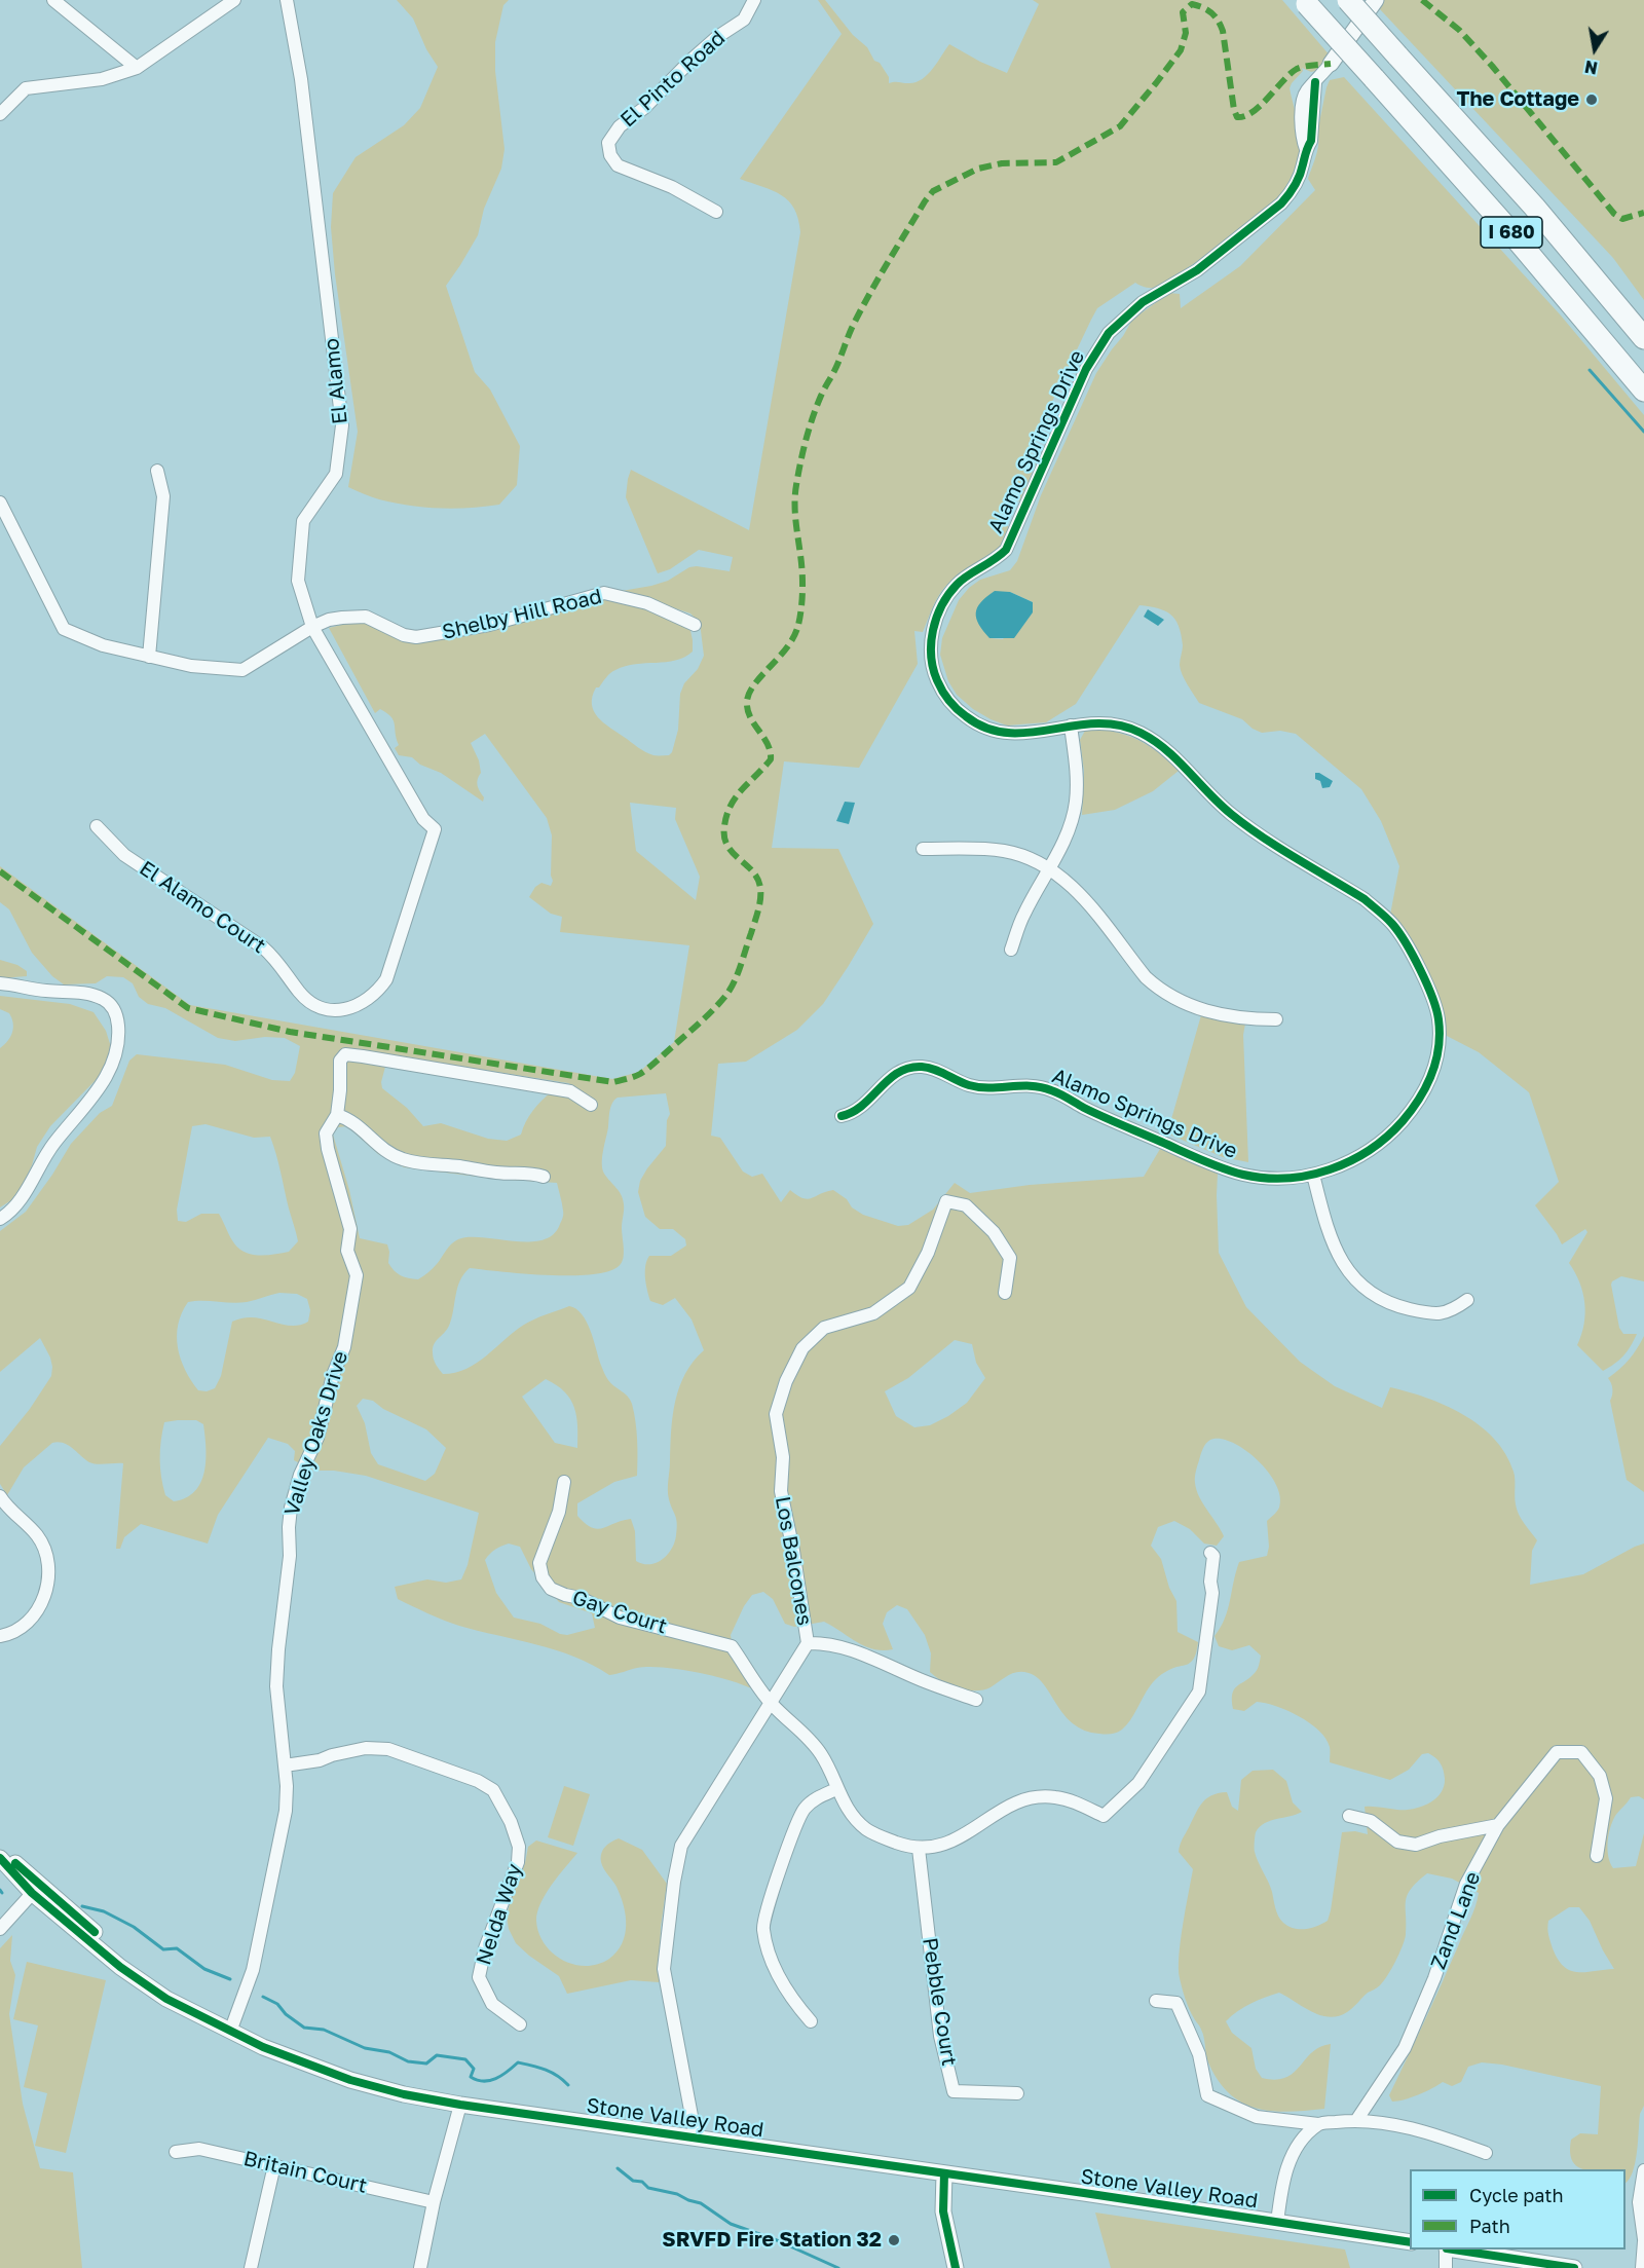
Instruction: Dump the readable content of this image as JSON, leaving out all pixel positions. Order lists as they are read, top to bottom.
{
  "streets": {
    "highway": ["I 680"],
    "street": [
      "El Pinto Road",
      "El Alamo",
      "Alamo Springs Drive",
      "Shelby Hill Road",
      "El Alamo Court",
      "Valley Oaks Drive",
      "Los Balcones",
      "Gay Court",
      "Nelda Way",
      "Zand Lane",
      "Pebble Court",
      "Stone Valley Road",
      "Britain Court"
    ]
  },
  "crossings": [
    ["El Alamo", "Shelby Hill Road"],
    ["El Alamo", "El Alamo Court"],
    ["Valley Oaks Drive", "Nelda Way"],
    ["Valley Oaks Drive", "Stone Valley Road"],
    ["Gay Court", "Pebble Court"]
  ],
  "places": ["The Cottage", "SRVFD Fire Station 32"],
  "legend": ["Cycle path", "Path"],
  "north": "bottom"
}
